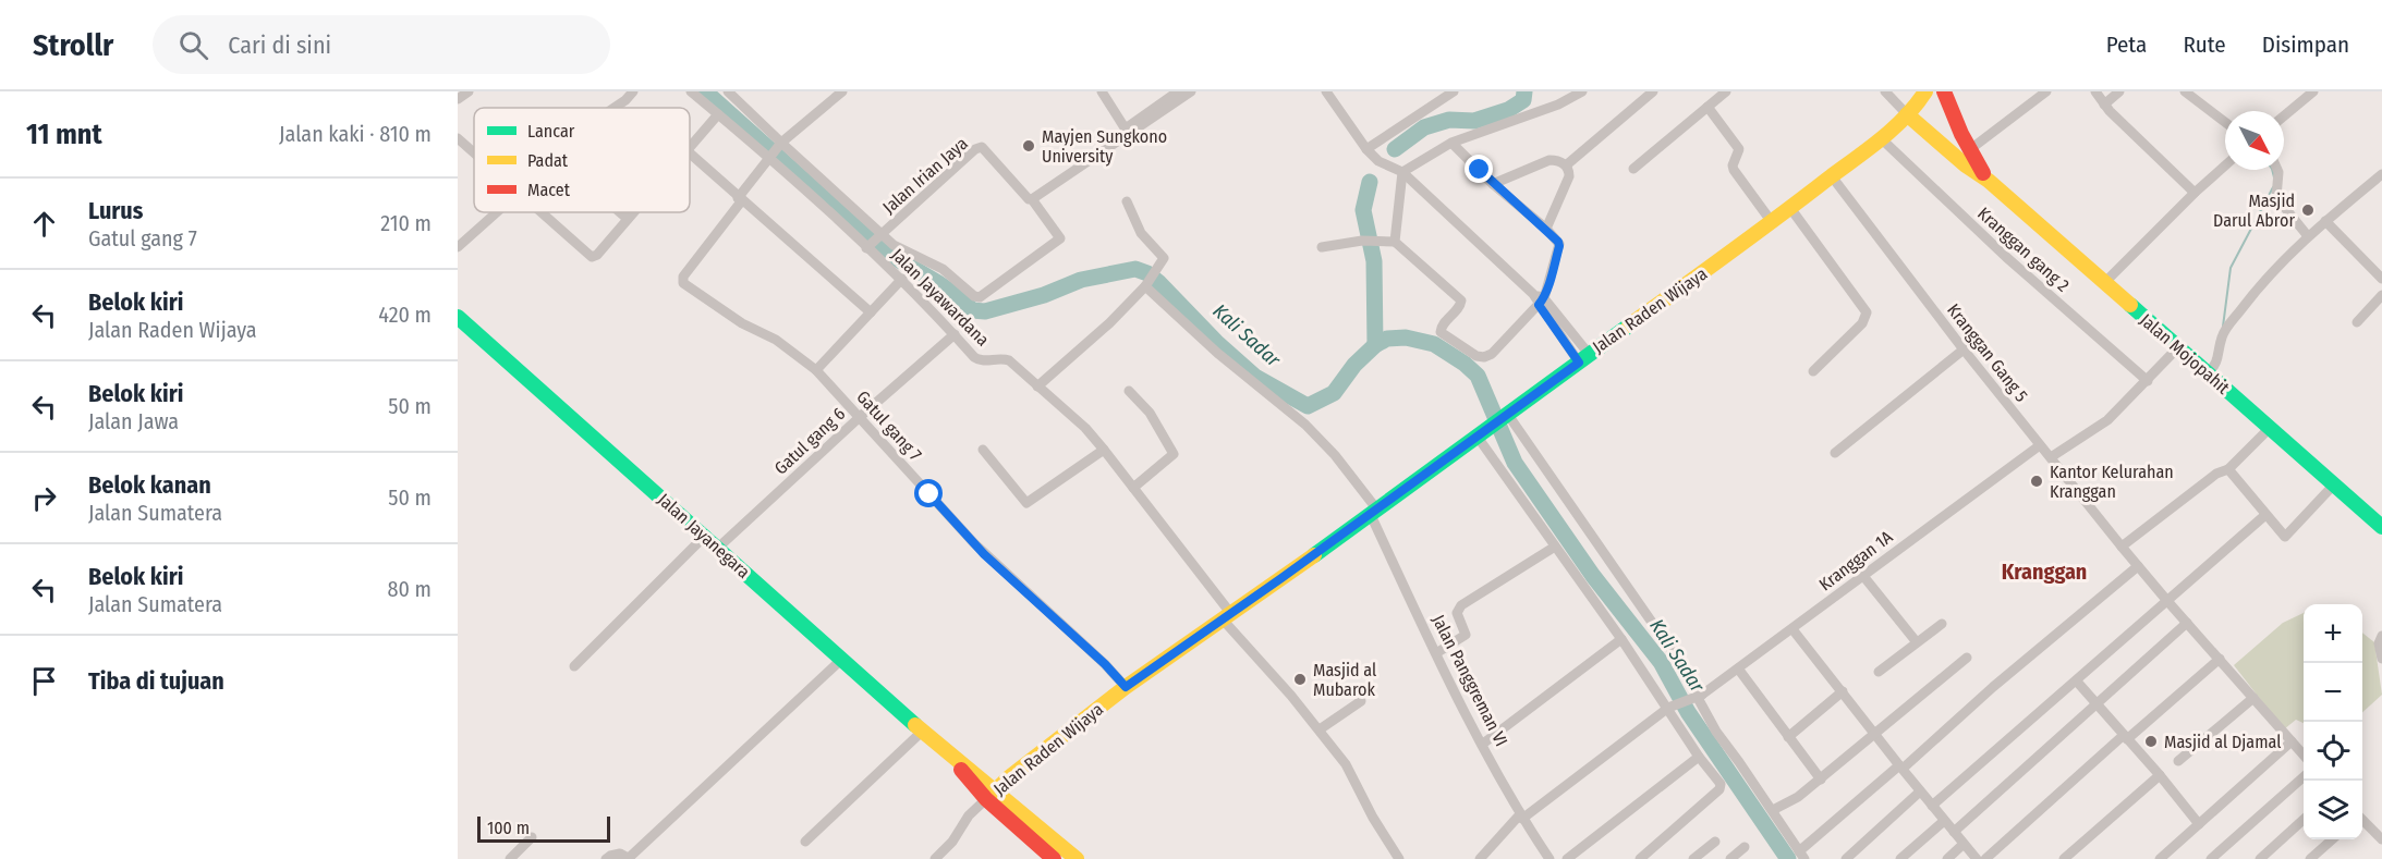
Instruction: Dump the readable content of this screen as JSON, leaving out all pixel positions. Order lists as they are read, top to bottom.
{
  "streets": {
    "main road": ["Jalan Raden Wijaya", "Jalan Mojopahit", "Jalan Jayanegara"],
    "street": [
      "Jalan Irian Jaya",
      "Kranggan gang 2",
      "Jalan Jayawardana",
      "Kranggan Gang 5",
      "Gatul gang 7",
      "Gatul gang 6",
      "Kranggan 1A",
      "Jalan Panggreman VI"
    ]
  },
  "crossings": [
    ["Jalan Irian Jaya", "Jalan Jayawardana"],
    ["Kranggan gang 2", "Jalan Raden Wijaya"],
    ["Jalan Jayawardana", "Jalan Raden Wijaya"],
    ["Jalan Jayawardana", "Gatul gang 6"],
    ["Jalan Raden Wijaya", "Kranggan Gang 5"],
    ["Jalan Raden Wijaya", "Jalan Mojopahit"],
    ["Jalan Raden Wijaya", "Gatul gang 7"],
    ["Jalan Raden Wijaya", "Jalan Jayanegara"],
    ["Jalan Raden Wijaya", "Jalan Panggreman VI"],
    ["Kranggan Gang 5", "Kranggan 1A"],
    ["Gatul gang 7", "Gatul gang 6"],
    ["Gatul gang 6", "Jalan Jayanegara"]
  ],
  "districts": ["Kranggan"],
  "water": ["Kali Sadar"],
  "places": [
    "Mayjen Sungkono University",
    "Masjid Darul Abror",
    "Kantor Kelurahan Kranggan",
    "Masjid al Mubarok",
    "Masjid al Djamal"
  ],
  "legend": ["Lancar", "Padat", "Macet"],
  "scale_bar": "100 m",
  "north": "bottom right",
  "page": {
    "header": "Strollr",
    "search": "Cari di sini",
    "nav": ["Peta", "Rute", "Disimpan"],
    "heading": ["11 mnt", "Jalan kaki · 810 m"],
    "list": [
      ["Lurus", "Gatul gang 7", "210 m"],
      ["Belok kiri", "Jalan Raden Wijaya", "420 m"],
      ["Belok kiri", "Jalan Jawa", "50 m"],
      ["Belok kanan", "Jalan Sumatera", "50 m"],
      ["Belok kiri", "Jalan Sumatera", "80 m"],
      "Tiba di tujuan"
    ],
    "map_buttons": ["+", "−"],
    "scale": "100 m"
  }
}
